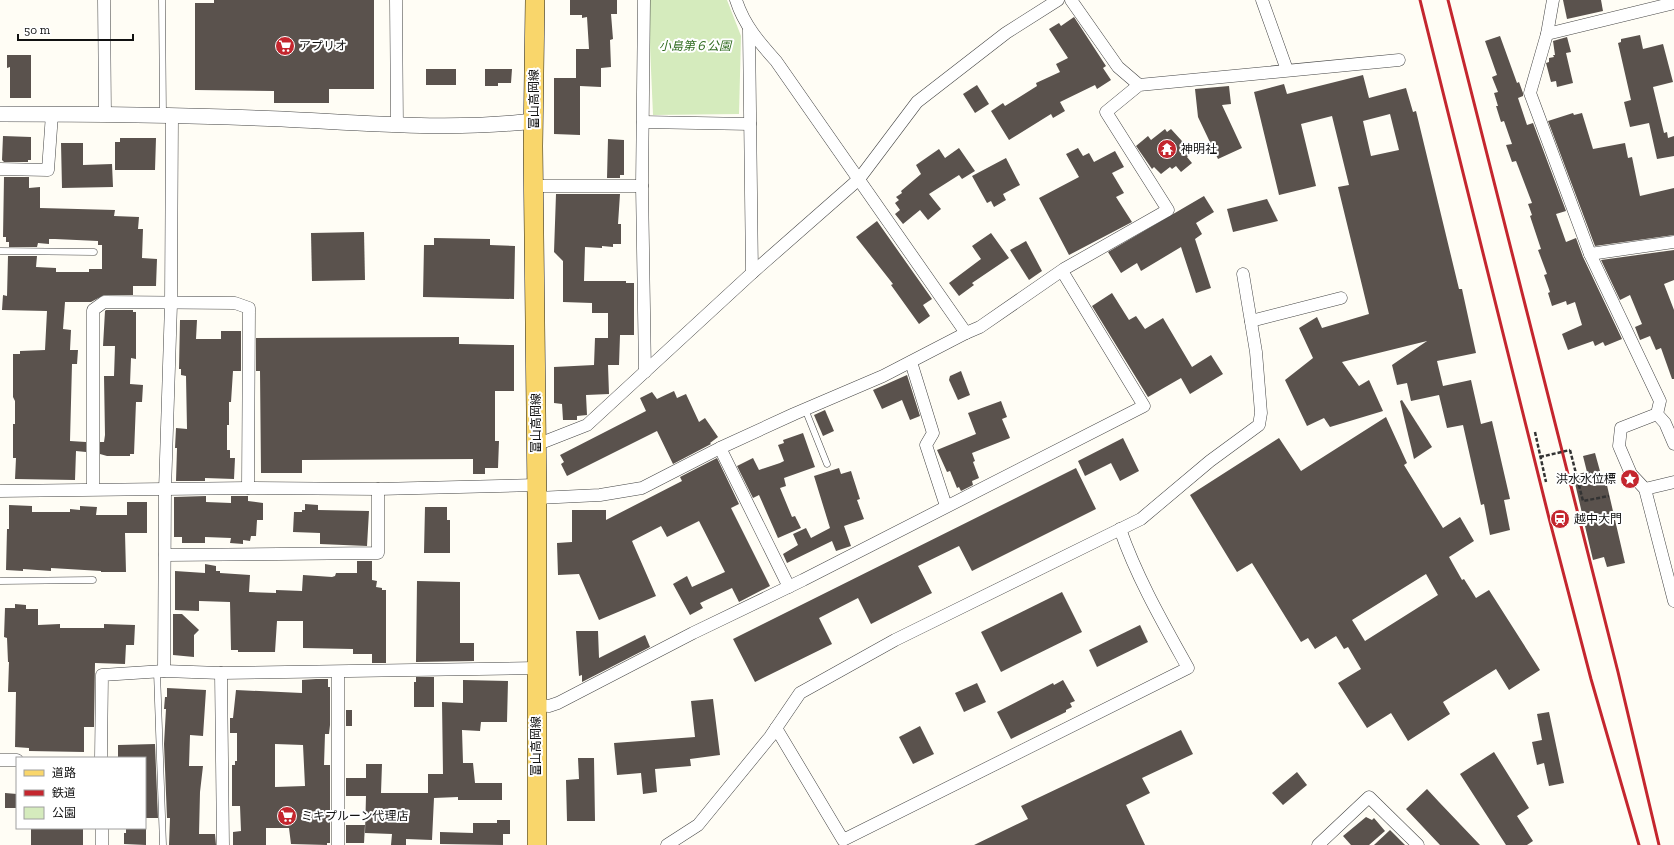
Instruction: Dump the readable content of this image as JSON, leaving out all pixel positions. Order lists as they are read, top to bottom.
{
  "streets": {
    "main road": ["富山高岡線"]
  },
  "parks": ["小島第６公園"],
  "places": {
    "supermarket": ["アプリオ", "ミキプルーン代理店"],
    "temple": ["神明社"],
    "place": ["洪水水位標"],
    "station": ["越中大門"]
  },
  "legend": ["道路", "鉄道", "公園"],
  "scale_bar": "50 m"
}
